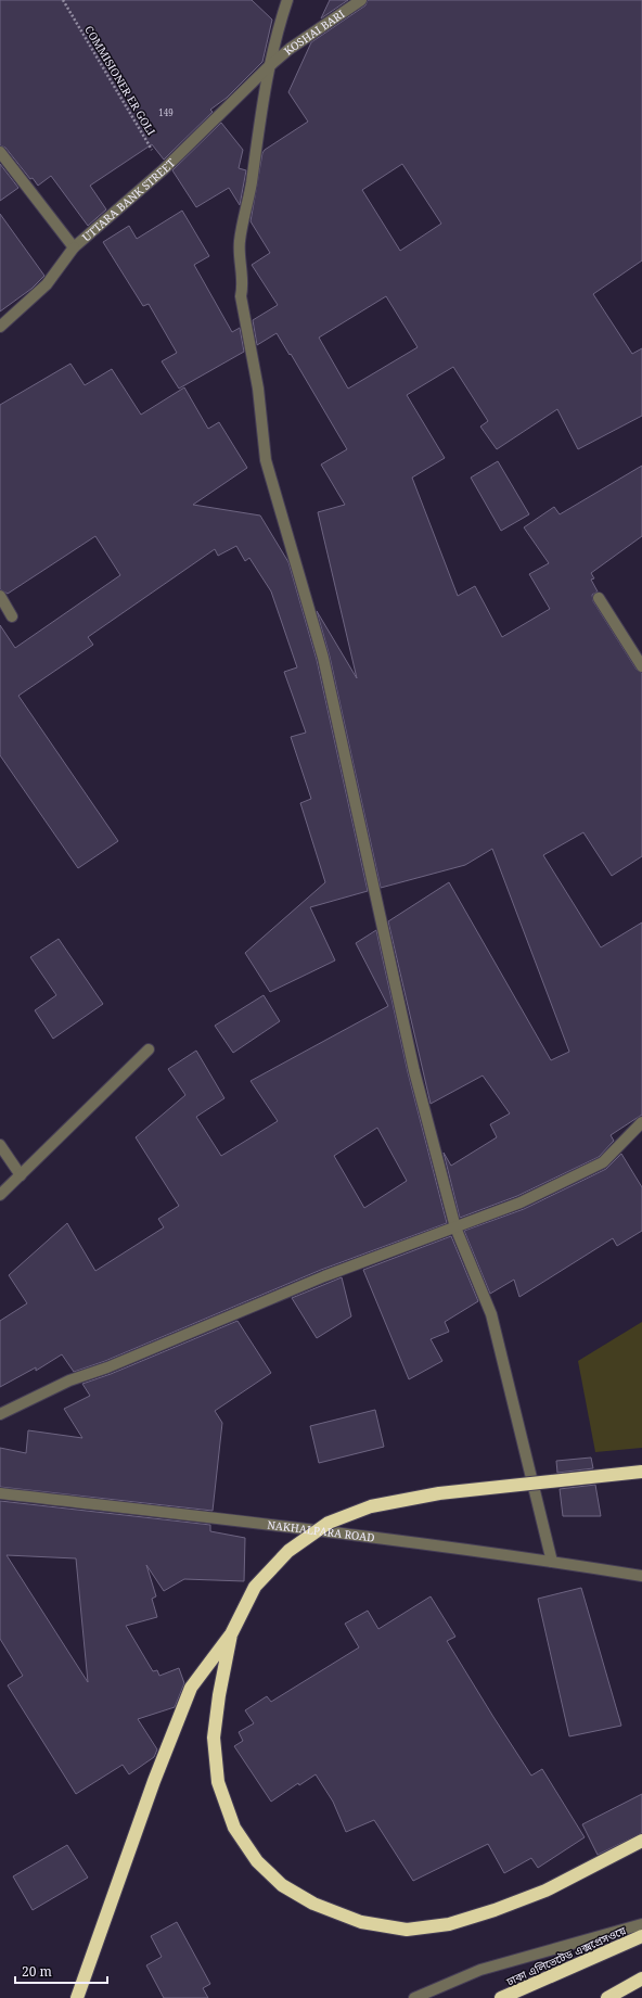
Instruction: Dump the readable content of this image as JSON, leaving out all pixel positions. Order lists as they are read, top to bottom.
{
  "streets": {
    "highway": ["ঢাকা এলিভেটেড এক্সপ্রেসওয়ে"],
    "street": ["KOSHAI BARI", "UTTARA BANK STREET", "NAKHALPARA ROAD"],
    "path": ["COMMISIONER ER GOLI"]
  },
  "crossings": [
    ["KOSHAI BARI", "UTTARA BANK STREET"],
    ["COMMISIONER ER GOLI", "UTTARA BANK STREET"]
  ],
  "house_numbers": ["149"],
  "scale_bar": "20 m"
}
